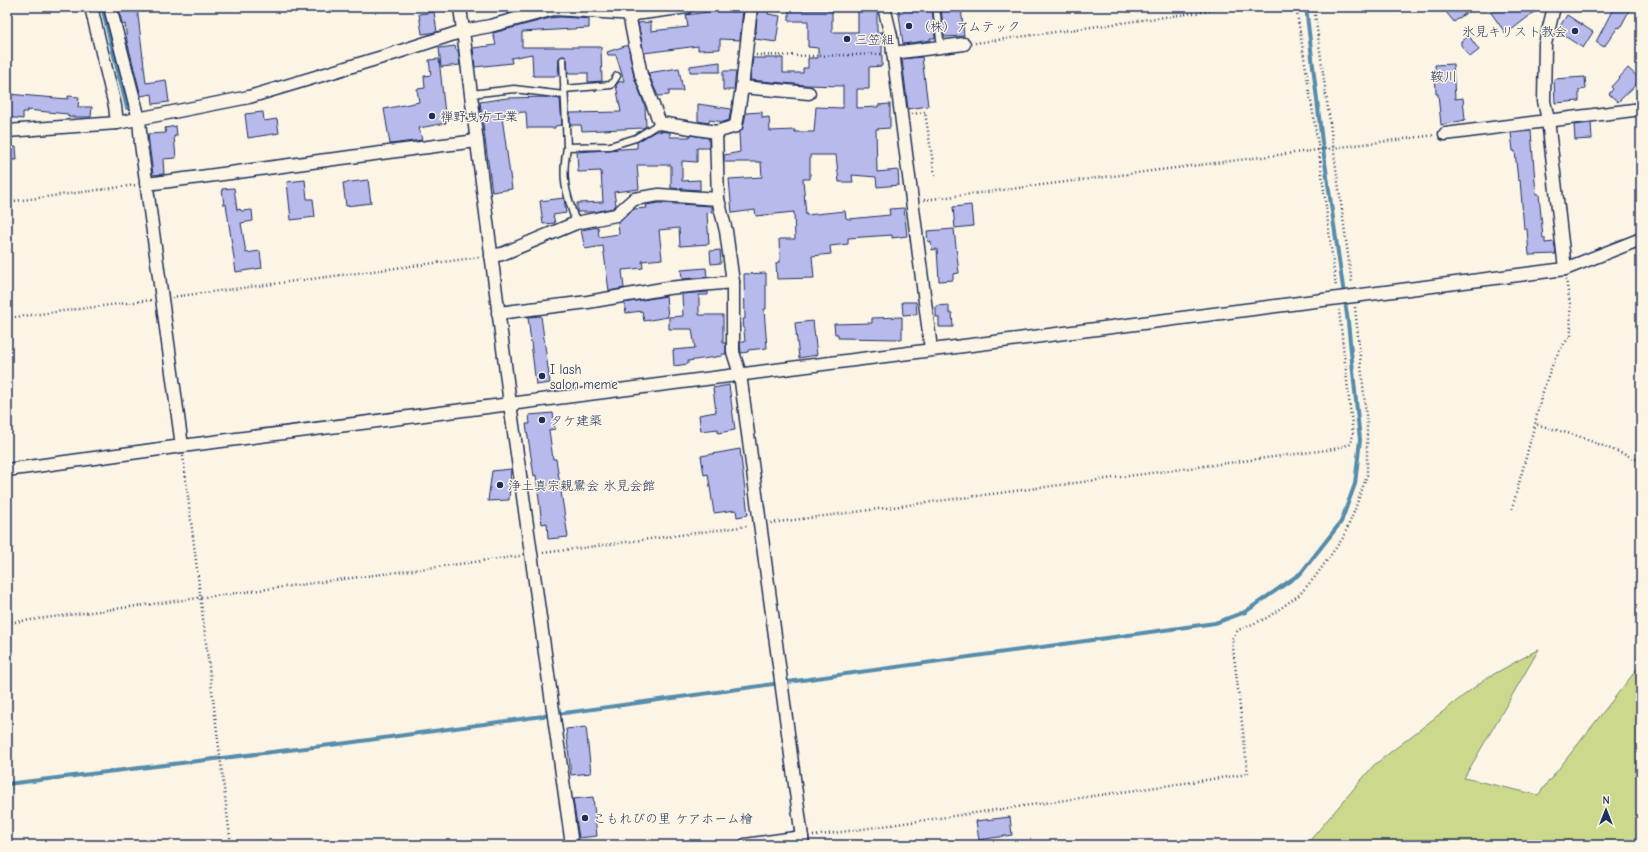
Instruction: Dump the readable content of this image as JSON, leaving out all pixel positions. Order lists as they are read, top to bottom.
{
  "districts": ["鞍川"],
  "places": [
    "（株）アムテック",
    "氷見キリスト教会",
    "三笠組",
    "禅野曳方工業",
    "I lash salon meme",
    "タケ建築",
    "浄土真宗親鸞会 氷見会館",
    "こもれびの里 ケアホーム檜"
  ],
  "north": "top"
}
